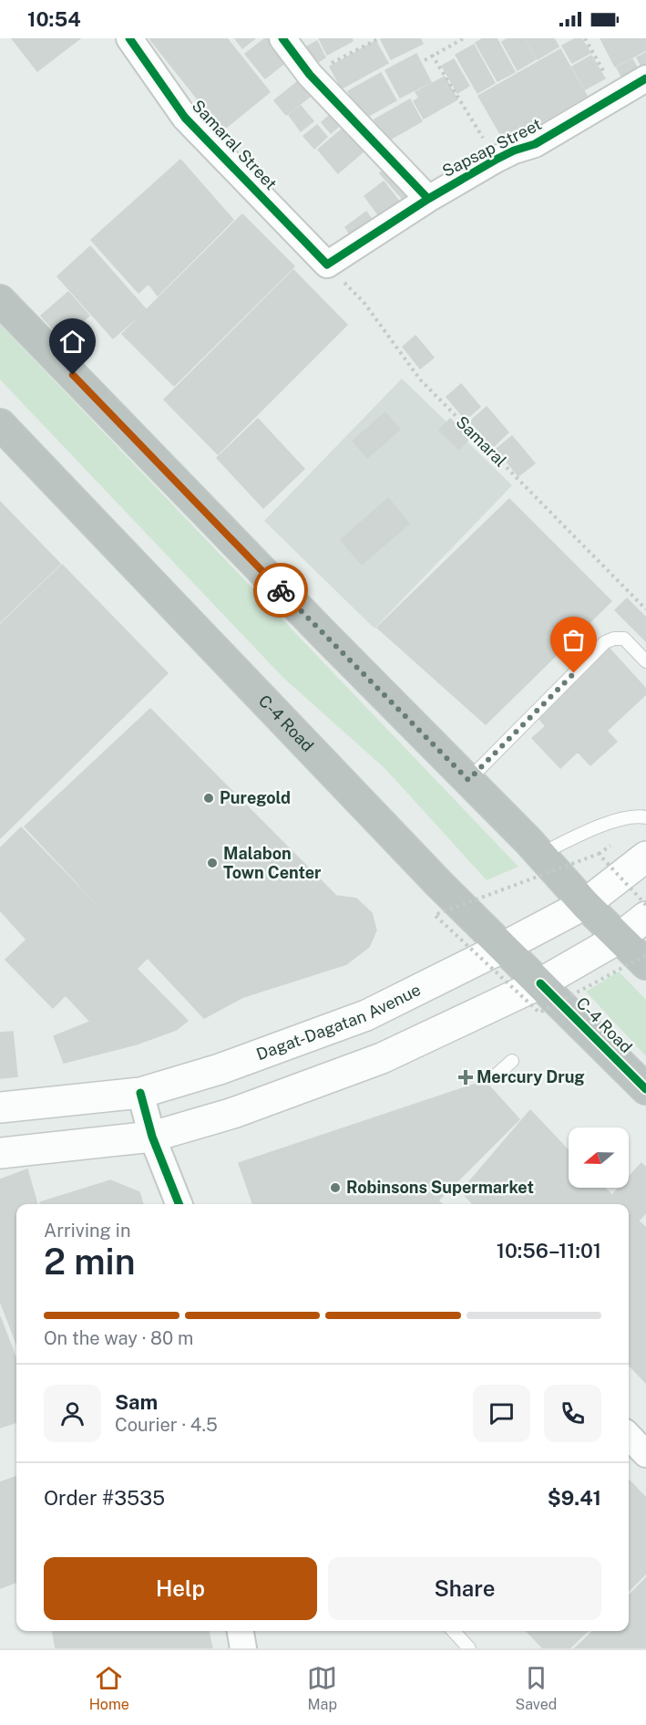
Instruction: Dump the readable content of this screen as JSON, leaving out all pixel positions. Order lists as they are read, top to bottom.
{
  "streets": {
    "highway": ["C-4 Road"],
    "main road": ["Dagat-Dagatan Avenue"],
    "street": ["Samaral Street", "Sapsap Street"],
    "path": ["Samaral"]
  },
  "crossings": [
    ["Samaral Street", "Sapsap Street"],
    ["Samaral Street", "Samaral"],
    ["Sapsap Street", "Samaral"],
    ["C-4 Road", "Dagat-Dagatan Avenue"]
  ],
  "places": {
    "other": ["Puregold", "Malabon Town Center", "Robinsons Supermarket"],
    "health": ["Mercury Drug"]
  },
  "north": "left",
  "page": {
    "status": "10:54",
    "heading": ["2 min", "Arriving in", "10:56–11:01"],
    "panel": [
      "Sam",
      "Courier · 4.5",
      "Order #3535",
      "$9.41"
    ],
    "bar": "On the way · 80 m",
    "buttons": ["Help", "Share"],
    "tabs": ["Home", "Map", "Saved"]
  }
}
